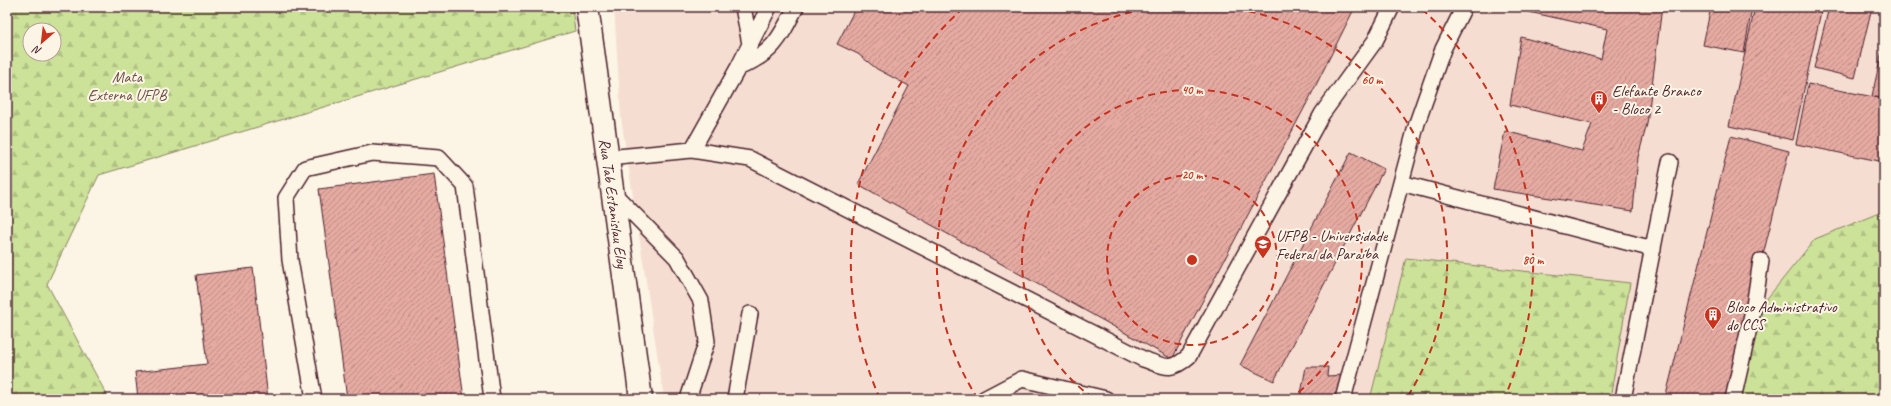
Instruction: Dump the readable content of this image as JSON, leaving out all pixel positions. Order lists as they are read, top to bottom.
{
  "streets": {
    "street": ["Rua Tab Estanislau Eloy"]
  },
  "parks": ["Mata Externa UFPB"],
  "places": {
    "building": ["Elefante Branco - Bloco 2", "Bloco Administrativo do CCS"],
    "school or university": ["UFPB - Universidade Federal da Paraíba"]
  },
  "north": "bottom left",
  "rings": [
    "60 m",
    "40 m",
    "20 m",
    "80 m"
  ]
}
